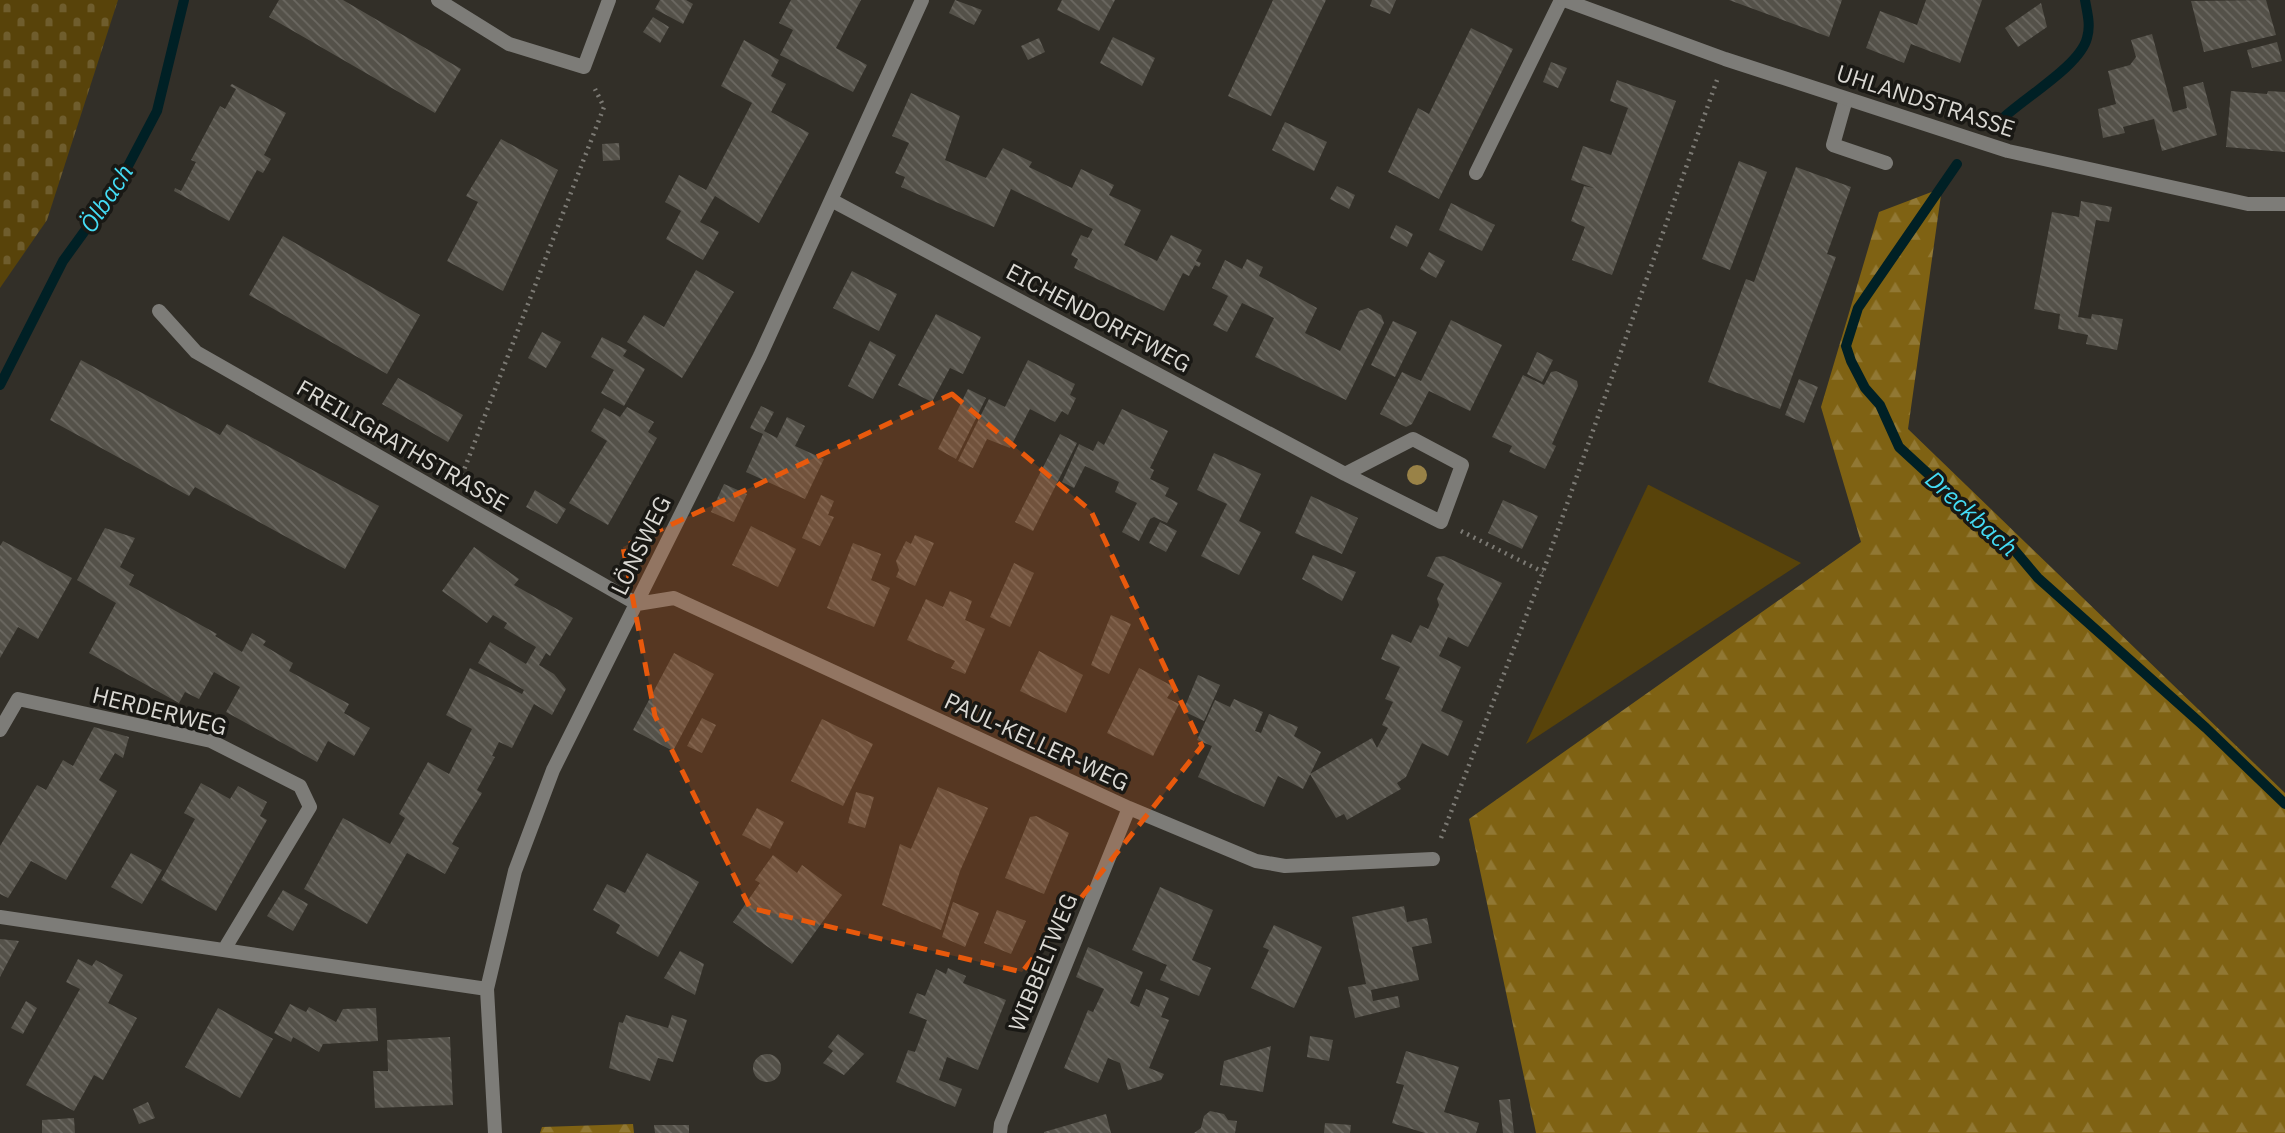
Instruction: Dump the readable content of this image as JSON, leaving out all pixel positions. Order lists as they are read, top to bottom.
{
  "streets": {
    "street": [
      "UHLANDSTRASSE",
      "EICHENDORFFWEG",
      "FREILIGRATHSTRASSE",
      "LÖNSWEG",
      "HERDERWEG",
      "PAUL-KELLER-WEG",
      "WIBBELTWEG"
    ]
  },
  "crossings": [
    ["EICHENDORFFWEG", "LÖNSWEG"],
    ["FREILIGRATHSTRASSE", "LÖNSWEG"],
    ["FREILIGRATHSTRASSE", "PAUL-KELLER-WEG"],
    ["LÖNSWEG", "PAUL-KELLER-WEG"],
    ["PAUL-KELLER-WEG", "WIBBELTWEG"]
  ],
  "water": ["Ölbach", "Dreckbach"]
}
